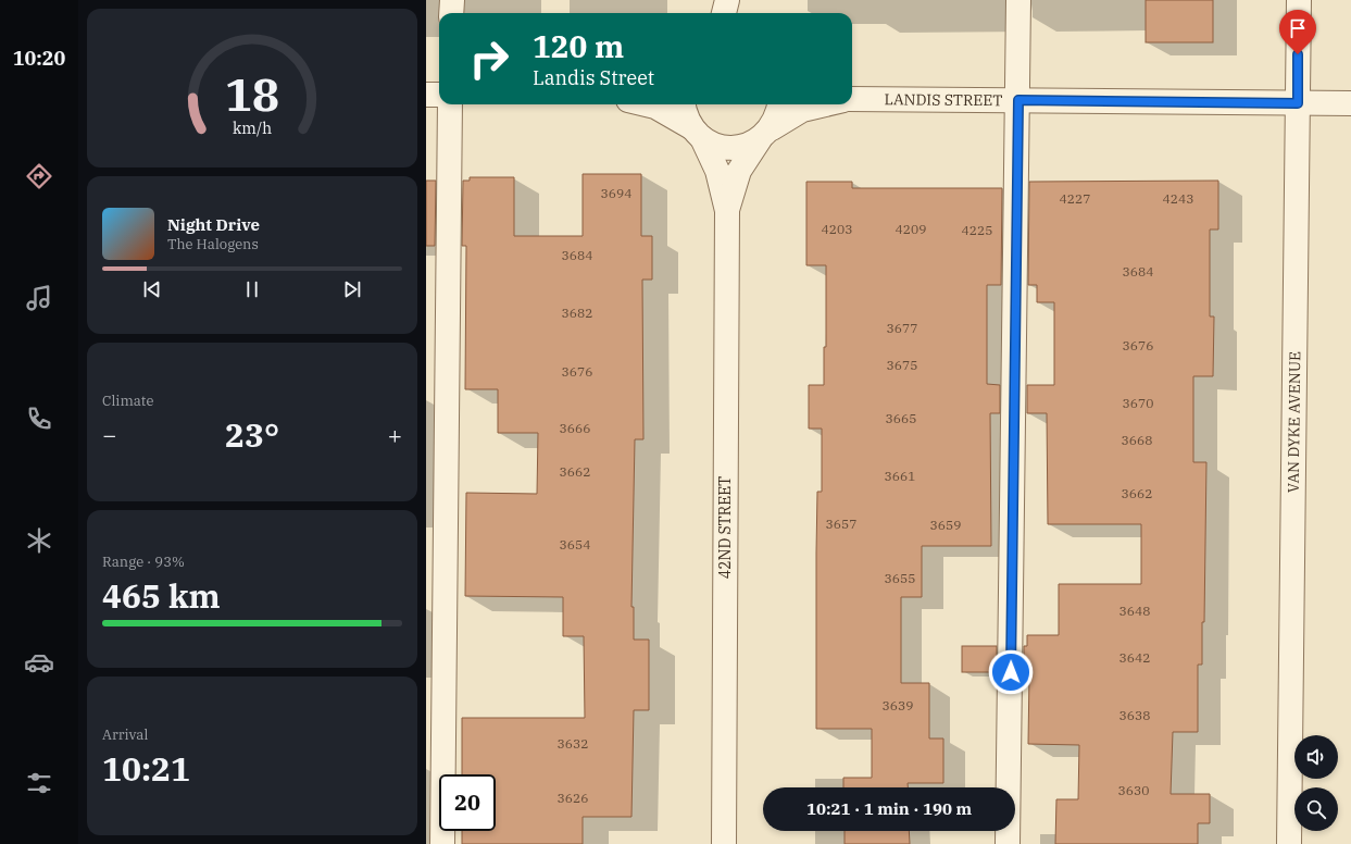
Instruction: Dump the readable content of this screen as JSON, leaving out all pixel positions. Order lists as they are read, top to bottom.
{
  "streets": {
    "street": ["LANDIS STREET", "VAN DYKE AVENUE", "42ND STREET"]
  },
  "crossings": [
    ["LANDIS STREET", "VAN DYKE AVENUE"],
    ["LANDIS STREET", "42ND STREET"]
  ],
  "house_numbers": [
    "3694",
    "4227",
    "4243",
    "4203",
    "4209",
    "4225",
    "3684",
    "3684",
    "3682",
    "3677",
    "3676",
    "3675",
    "3676",
    "3670",
    "3665",
    "3666",
    "3668",
    "3662",
    "3661",
    "3662",
    "3657",
    "3659",
    "3654",
    "3655",
    "3648",
    "3642",
    "3639",
    "3638",
    "3632",
    "3630",
    "3626"
  ],
  "page": {
    "tabs": "10:20",
    "turn": ["120 m", "Landis Street"],
    "song": ["Night Drive", "The Halogens"],
    "tile": [
      "Climate",
      ["Range · 93%", "465 km"],
      ["Arrival", "10:21"]
    ],
    "heat": ["−", "23°", "+"],
    "limit": "20",
    "trip": "10:21 · 1 min · 190 m",
    "gauge": ["18", "km/h"]
  }
}
